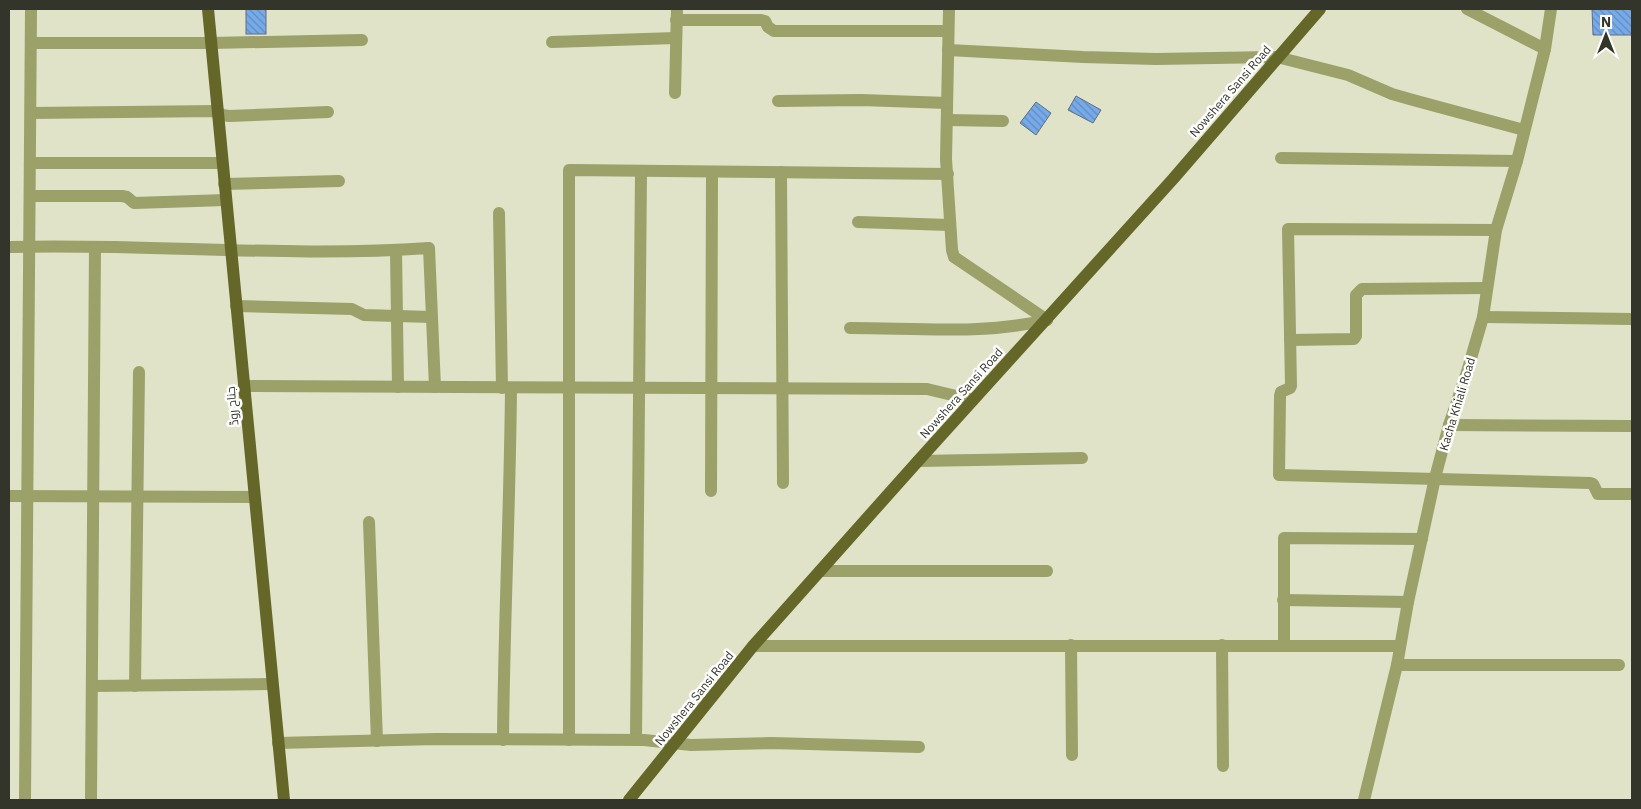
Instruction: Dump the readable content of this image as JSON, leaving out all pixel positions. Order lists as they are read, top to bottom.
{
  "streets": {
    "main road": ["Nowshera Sansi Road", "جناح روڈ"],
    "street": ["Kacha Khiali Road"]
  },
  "north": "top"
}
